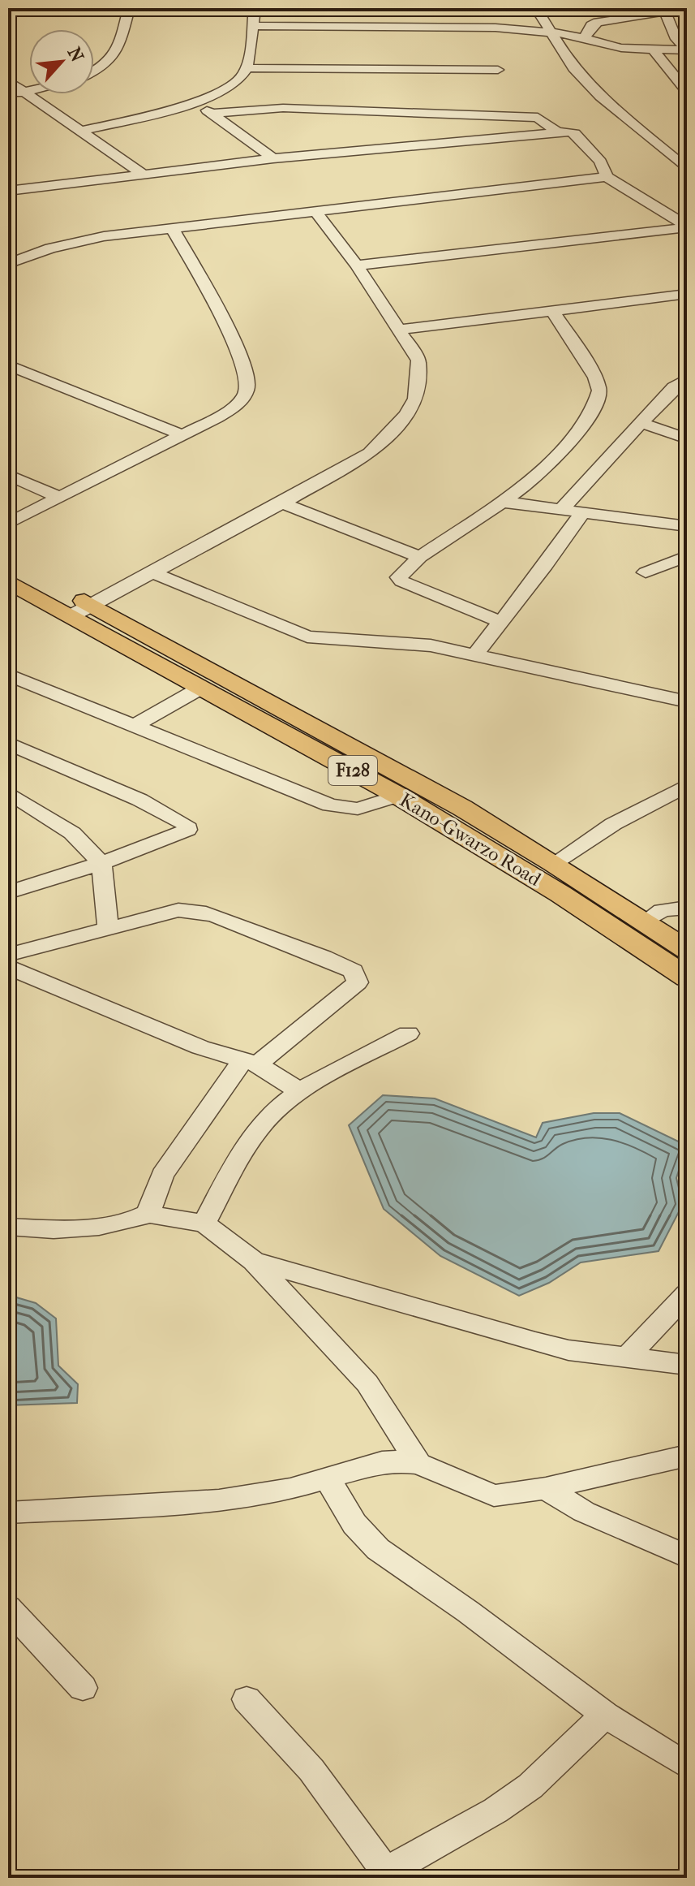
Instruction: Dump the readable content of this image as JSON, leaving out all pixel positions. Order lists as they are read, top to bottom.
{
  "streets": {
    "main road": ["F128", "Kano-Gwarzo Road"]
  },
  "north": "top right"
}
